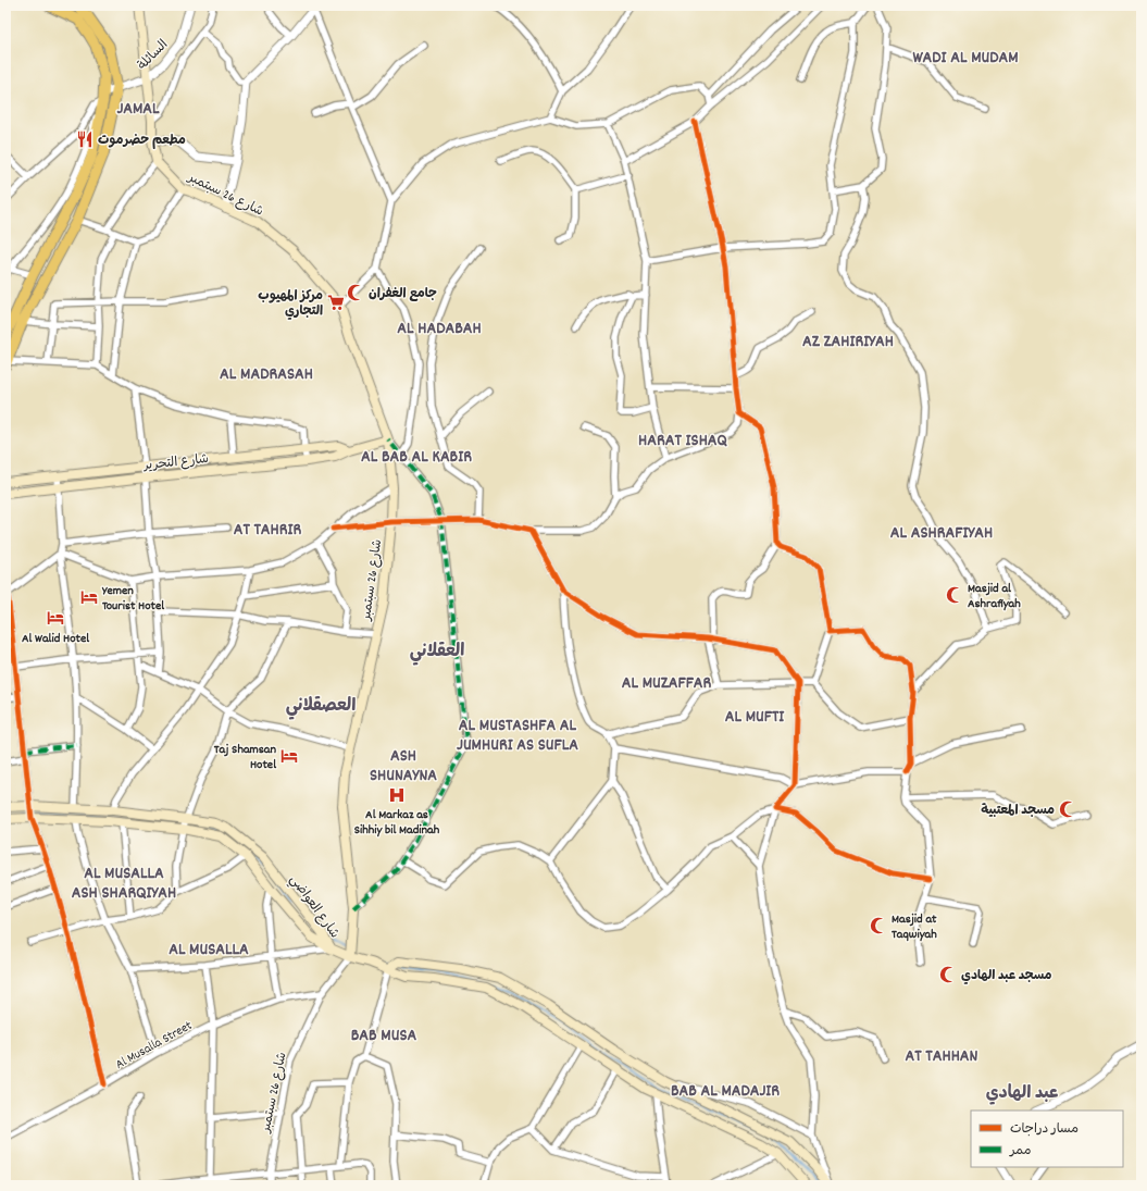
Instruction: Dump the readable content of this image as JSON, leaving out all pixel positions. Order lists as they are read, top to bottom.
{
  "streets": {
    "main road": ["شارع 26 سبتمبر", "شارع التحرير", "شارع العواضي"],
    "street": ["السائلة", "Al Musalla Street"]
  },
  "crossings": [
    ["شارع 26 سبتمبر", "شارع التحرير"],
    ["شارع 26 سبتمبر", "Al Musalla Street"]
  ],
  "districts": [
    "WADI AL MUDAM",
    "JAMAL",
    "AL HADABAH",
    "AZ ZAHIRIYAH",
    "AL MADRASAH",
    "HARAT ISHAQ",
    "AL BAB AL KABIR",
    "AT TAHRIR",
    "AL ASHRAFIYAH",
    "العقلاني",
    "AL MUZAFFAR",
    "العصقلاني",
    "AL MUFTI",
    "AL MUSTASHFA AL JUMHURI AS SUFLA",
    "ASH SHUNAYNA",
    "AL MUSALLA ASH SHARQIYAH",
    "AL MUSALLA",
    "BAB MUSA",
    "AT TAHHAN",
    "BAB AL MADAJIR",
    "عبد الهادي"
  ],
  "places": {
    "restaurant": ["مطعم حضرموت"],
    "mosque": [
      "جامع الغفران",
      "Masjid al Ashrafiyah",
      "مسجد المعتبية",
      "Masjid at Taqwiyah",
      "مسجد عبد الهادي"
    ],
    "supermarket": ["مركز المهيوب التجاري"],
    "hotel": ["Yemen Tourist Hotel", "Al Walid Hotel", "Taj Shamsan Hotel"],
    "hospital": ["Al Markaz as Sihhiy bil Madinah"]
  },
  "legend": ["مسار دراجات", "ممر"]
}
